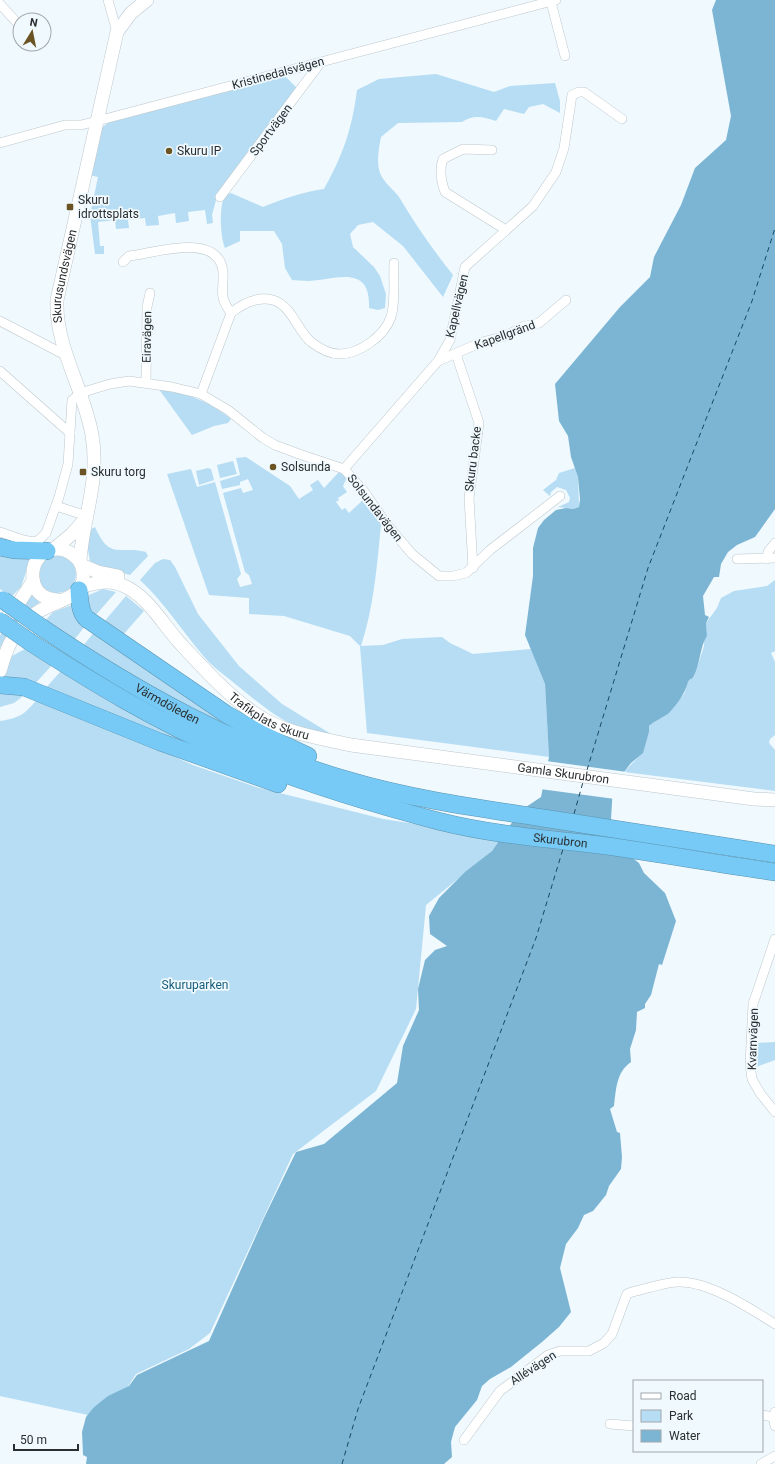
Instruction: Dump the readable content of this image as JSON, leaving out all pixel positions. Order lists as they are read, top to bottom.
{
  "streets": {
    "highway": ["Värmdöleden", "Skurubron"],
    "main road": ["Skurusundsvägen", "Trafikplats Skuru", "Gamla Skurubron"],
    "street": [
      "Kristinedalsvägen",
      "Sportvägen",
      "Kapellvägen",
      "Kapellgränd",
      "Eiravägen",
      "Skuru backe",
      "Solsundavägen",
      "Kvarnvägen",
      "Allévägen"
    ]
  },
  "crossings": [
    ["Kristinedalsvägen", "Sportvägen"],
    ["Kristinedalsvägen", "Skurusundsvägen"],
    ["Skurusundsvägen", "Solsundavägen"],
    ["Skurusundsvägen", "Trafikplats Skuru"],
    ["Kapellvägen", "Kapellgränd"],
    ["Kapellvägen", "Solsundavägen"],
    ["Kapellgränd", "Skuru backe"],
    ["Eiravägen", "Solsundavägen"],
    ["Skuru backe", "Solsundavägen"],
    ["Värmdöleden", "Skurubron"],
    ["Trafikplats Skuru", "Gamla Skurubron"]
  ],
  "parks": ["Skuruparken"],
  "places": {
    "other": ["Skuru IP", "Solsunda"],
    "transit": ["Skuru idrottsplats", "Skuru torg"]
  },
  "legend": ["Road", "Park", "Water"],
  "scale_bar": "50 m",
  "north": "top"
}
